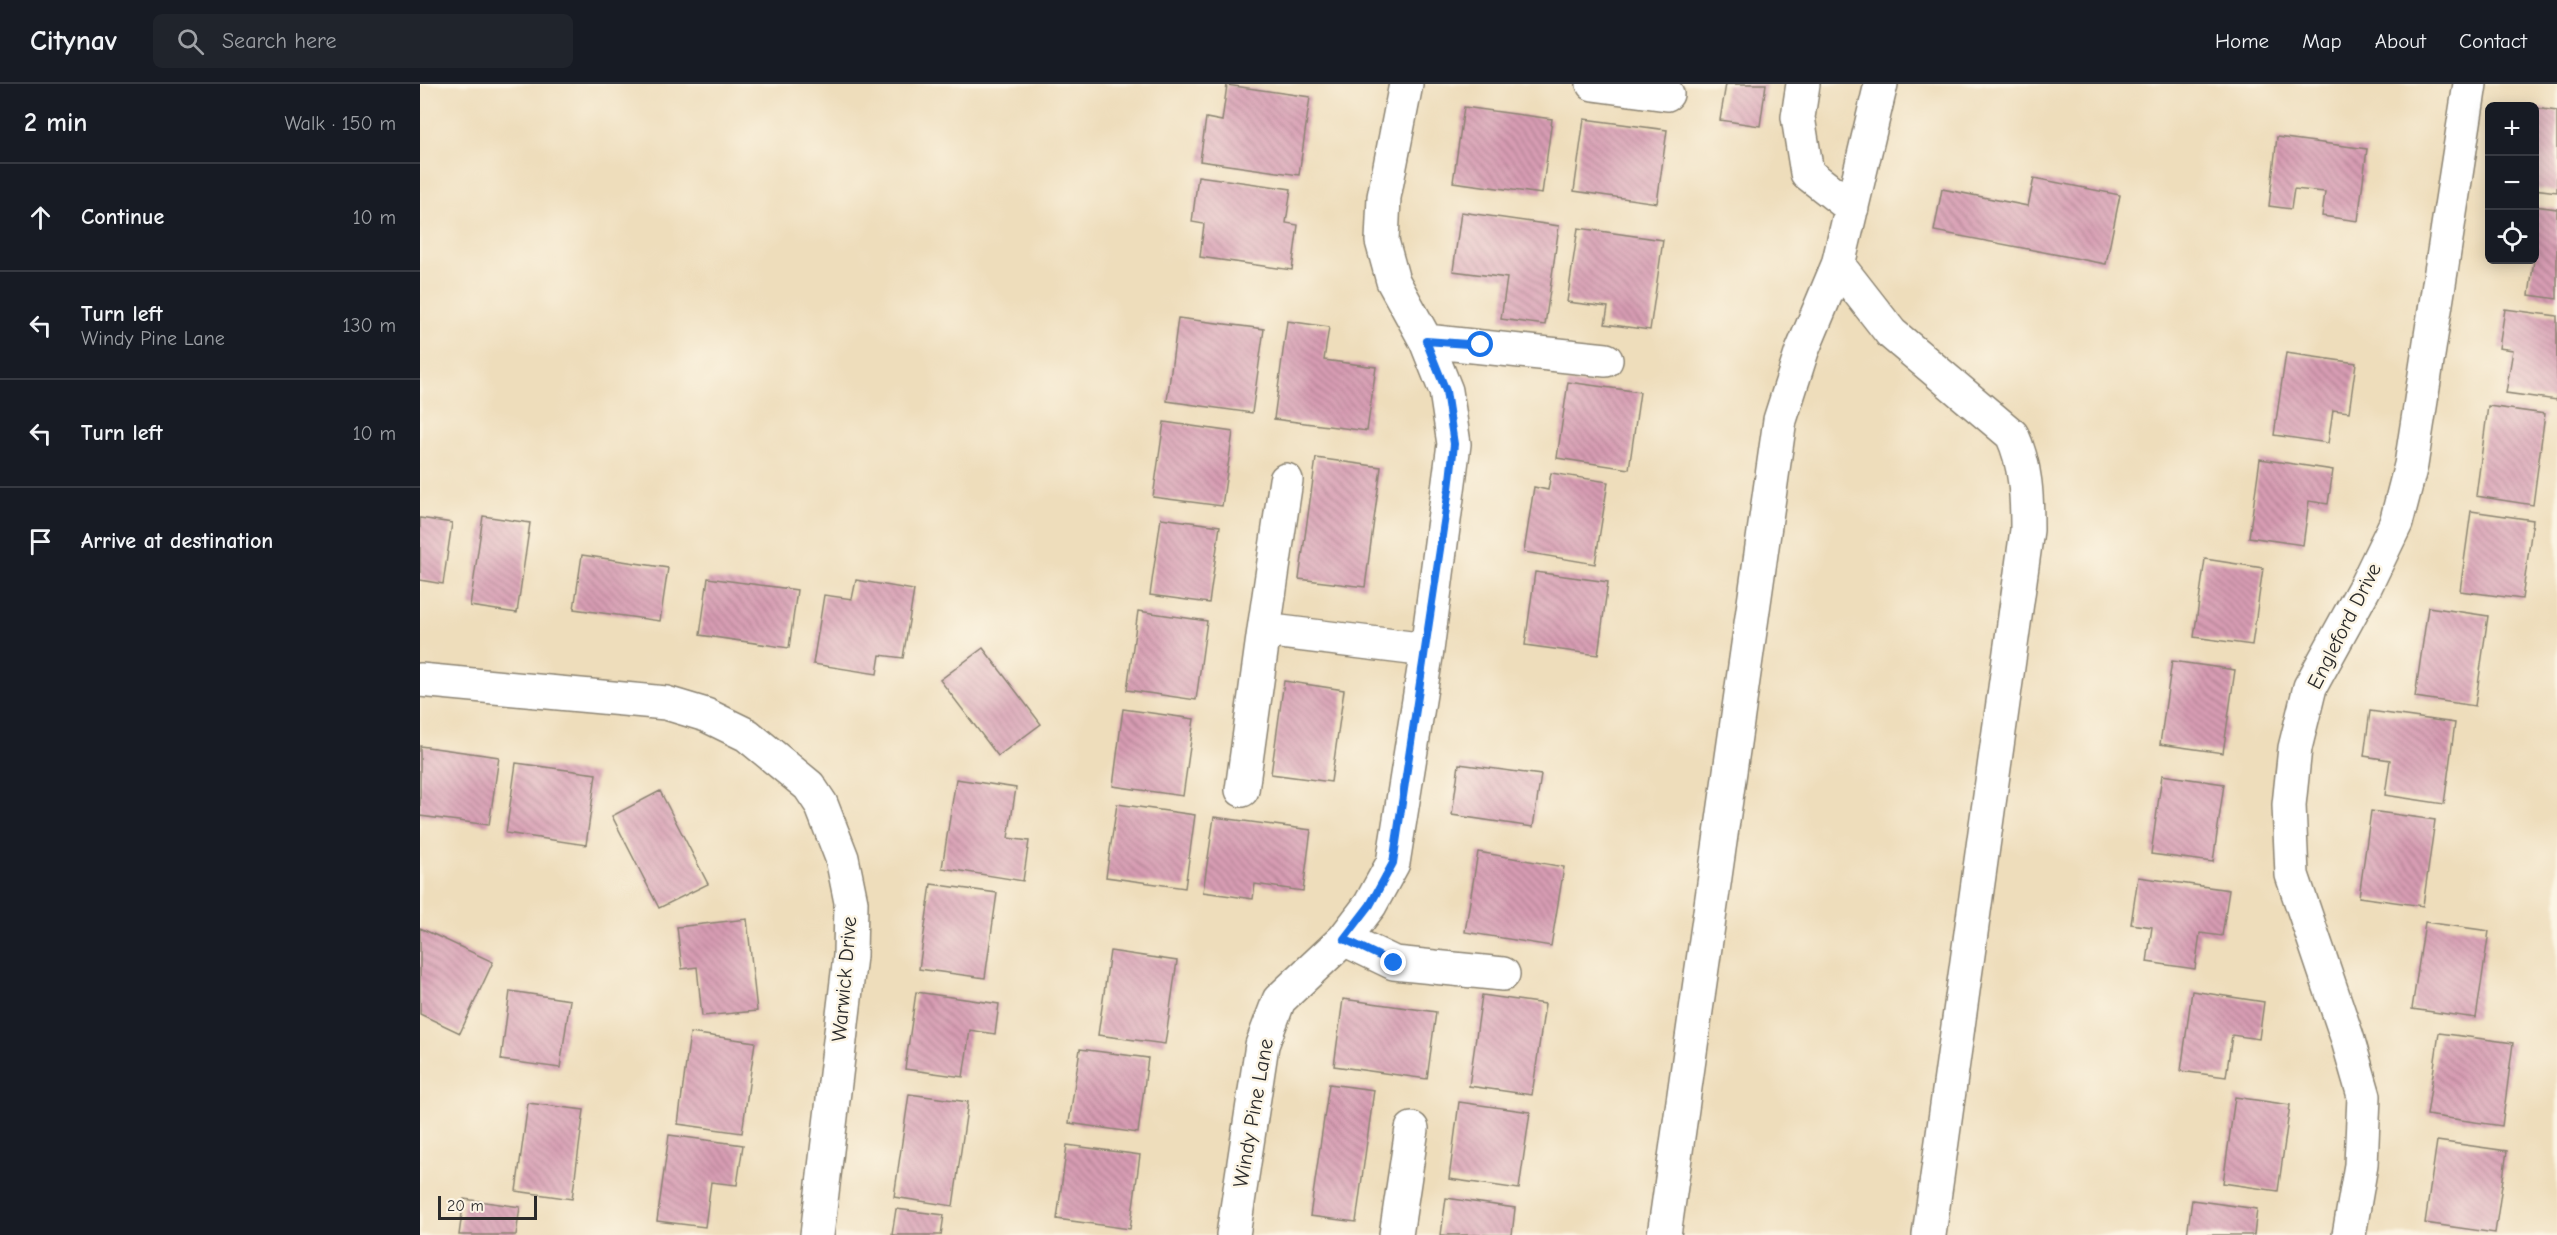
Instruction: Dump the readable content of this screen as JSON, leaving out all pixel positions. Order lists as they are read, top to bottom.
{
  "streets": {
    "street": ["Engleford Drive", "Warwick Drive", "Windy Pine Lane"]
  },
  "scale_bar": "20 m",
  "page": {
    "header": "Citynav",
    "search": "Search here",
    "nav": [
      "Home",
      "Map",
      "About",
      "Contact"
    ],
    "heading": ["2 min", "Walk · 150 m"],
    "map_buttons": ["+", "−"],
    "list": [
      ["Continue", "10 m"],
      ["Turn left", "Windy Pine Lane", "130 m"],
      ["Turn left", "10 m"],
      "Arrive at destination"
    ],
    "scale": "20 m"
  }
}
